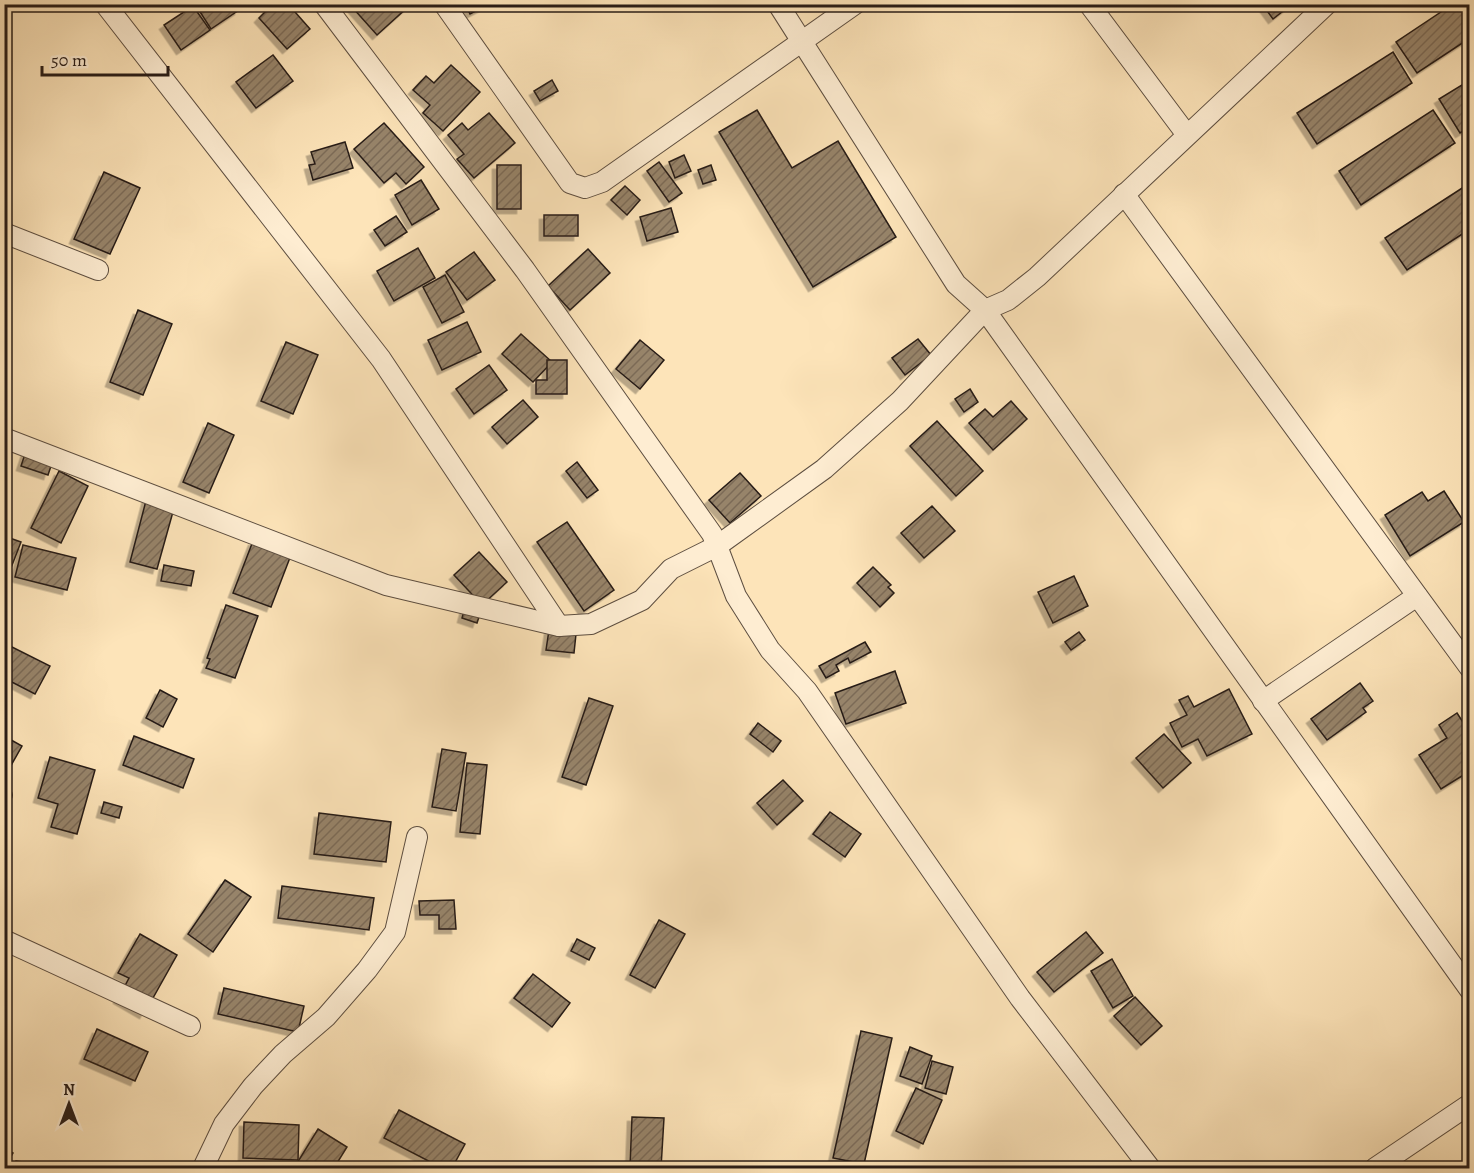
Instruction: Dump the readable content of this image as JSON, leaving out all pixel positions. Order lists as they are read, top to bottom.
{
  "scale_bar": "50 m",
  "north": "top"
}
